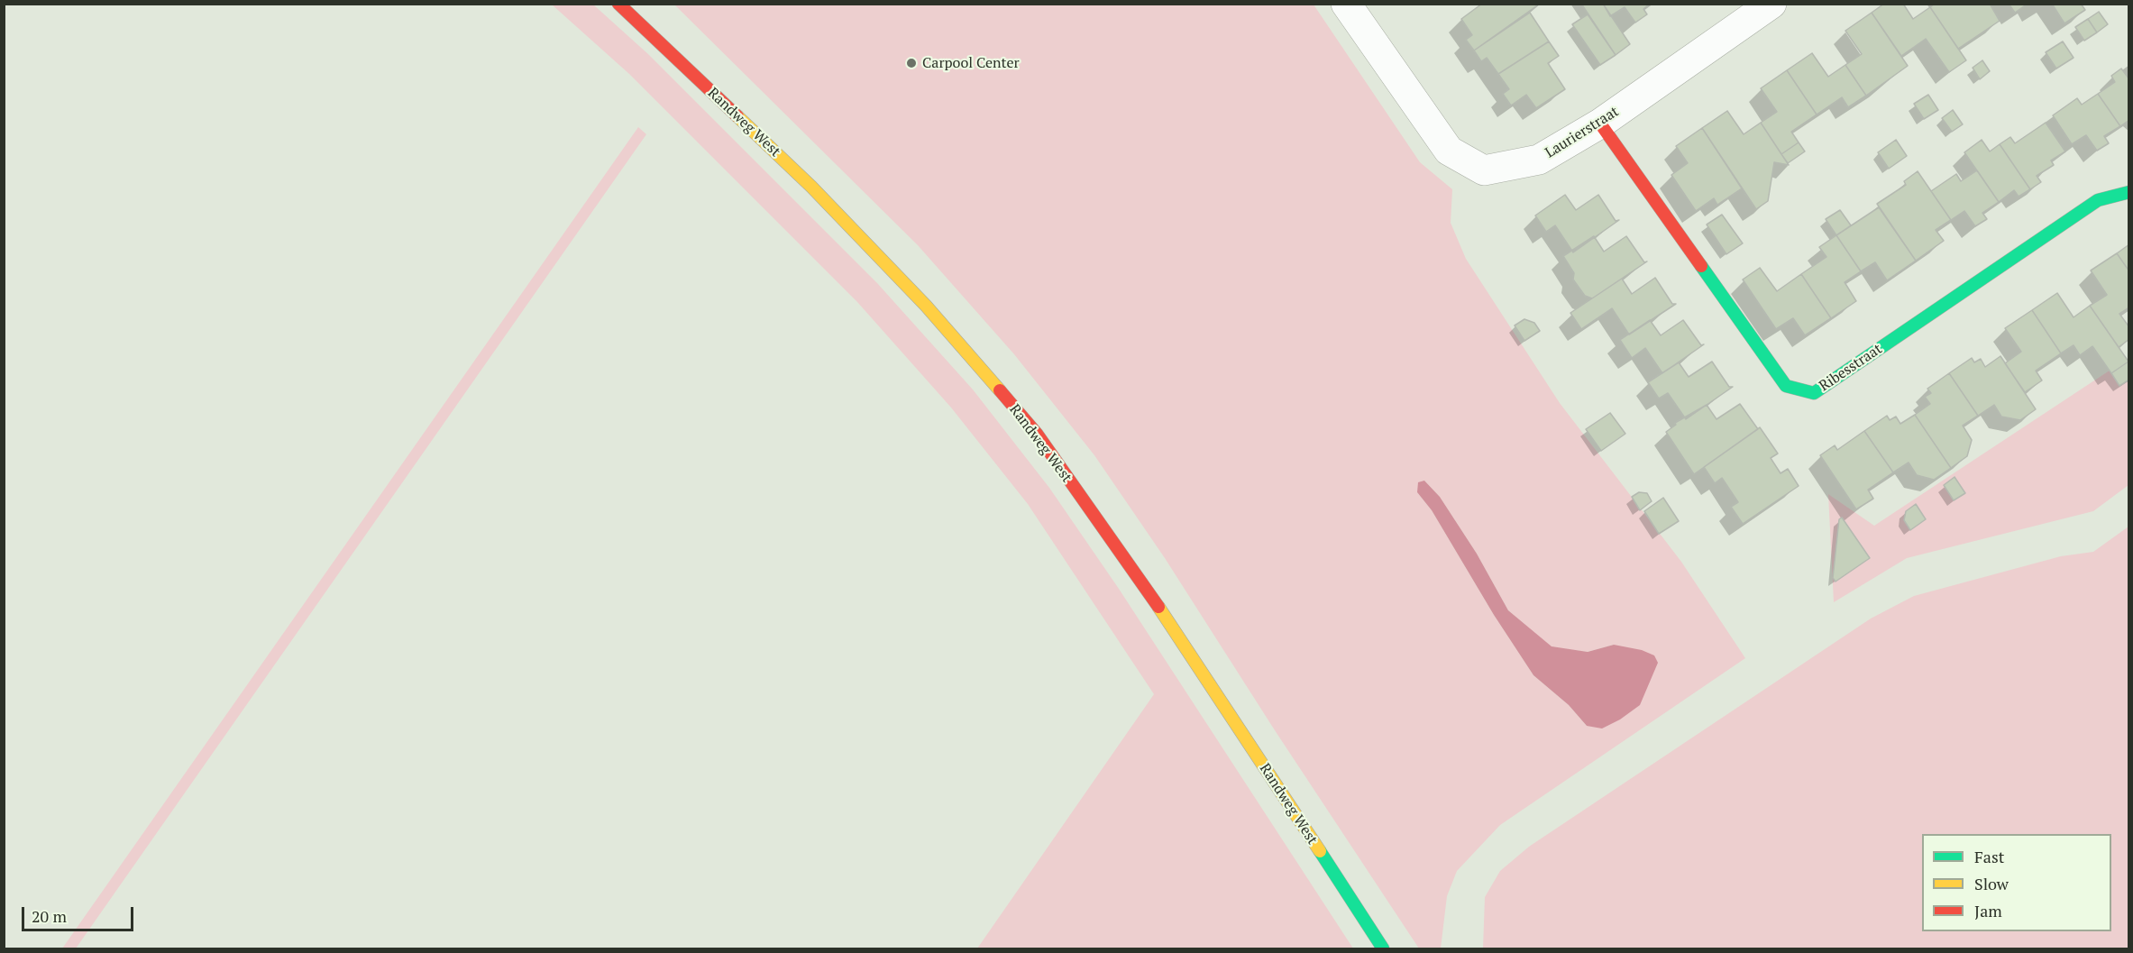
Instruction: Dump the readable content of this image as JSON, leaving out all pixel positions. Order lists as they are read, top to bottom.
{
  "streets": {
    "street": ["Randweg West", "Laurierstraat", "Ribesstraat"]
  },
  "crossings": [
    ["Laurierstraat", "Ribesstraat"]
  ],
  "places": ["Carpool Center"],
  "legend": ["Fast", "Slow", "Jam"],
  "scale_bar": "20 m"
}
